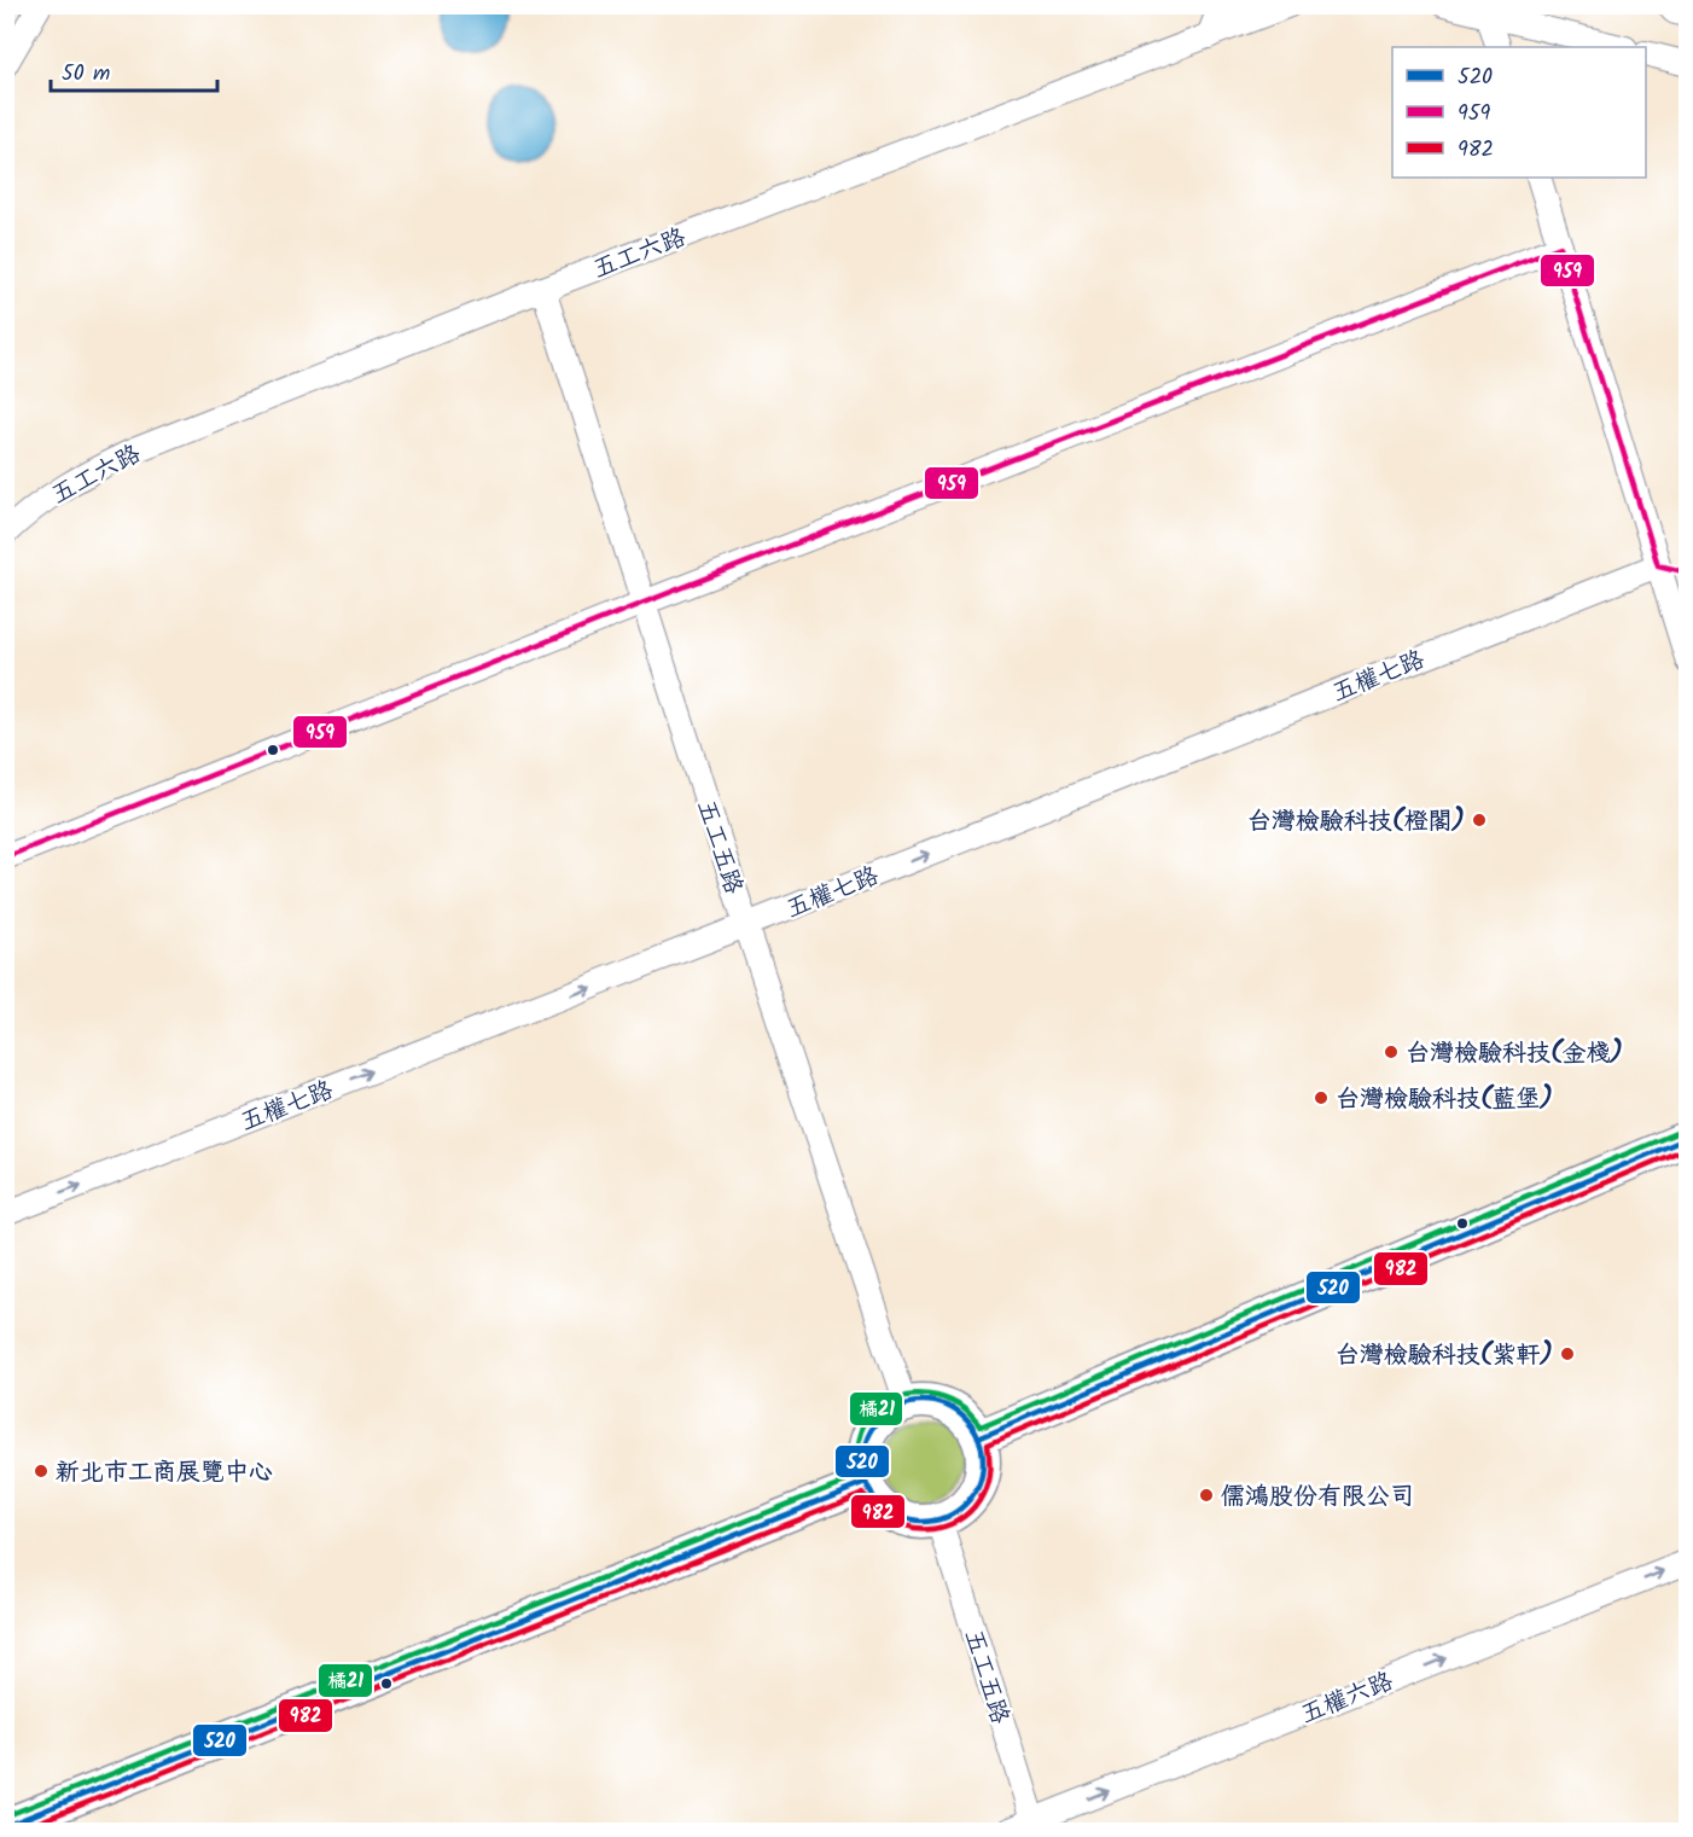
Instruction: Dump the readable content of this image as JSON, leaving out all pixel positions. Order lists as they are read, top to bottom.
{
  "streets": {
    "street": [
      "五工六路",
      "五權七路",
      "五工五路",
      "五權六路"
    ]
  },
  "crossings": [
    ["五工六路", "五工五路"],
    ["五權七路", "五工五路"],
    ["五工五路", "五權六路"]
  ],
  "one_way": ["五權七路", "五權六路"],
  "places": [
    "台灣檢驗科技(橙閣)",
    "台灣檢驗科技(金棧)",
    "台灣檢驗科技(藍堡)",
    "台灣檢驗科技(紫軒)",
    "新北市工商展覽中心",
    "儒鴻股份有限公司"
  ],
  "lines": [
    "transit line 959",
    "transit line 橘21",
    "transit line 520",
    "transit line 982"
  ],
  "legend": ["520", "959", "982"],
  "scale_bar": "50 m"
}
